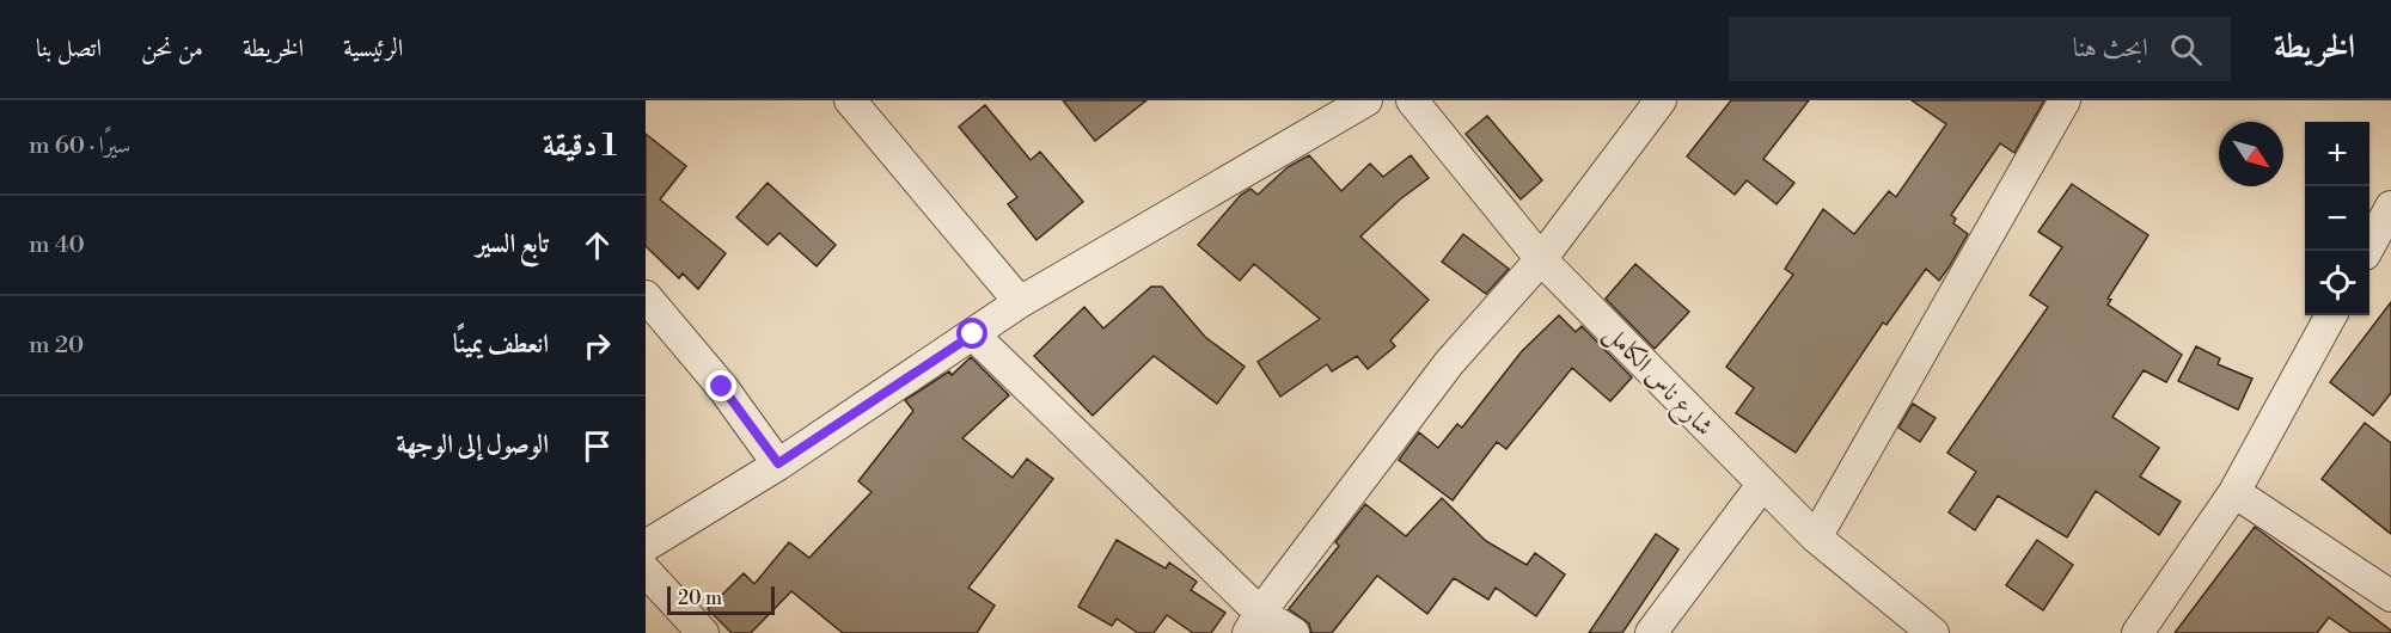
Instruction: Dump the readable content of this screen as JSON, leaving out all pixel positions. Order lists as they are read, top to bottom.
{
  "streets": {
    "street": ["شارع ناس الكامل"]
  },
  "scale_bar": "20 m",
  "north": "bottom right",
  "page": {
    "header": "الخريطة",
    "search": "ابحث هنا",
    "nav": [
      "الرئيسية",
      "الخريطة",
      "من نحن",
      "اتصل بنا"
    ],
    "heading": ["1 دقيقة", "سيرًا · 60 m"],
    "map_buttons": ["+", "−"],
    "list": [
      ["تابع السير", "40 m"],
      ["انعطف يمينًا", "20 m"],
      "الوصول إلى الوجهة"
    ],
    "scale": "20 m"
  }
}
